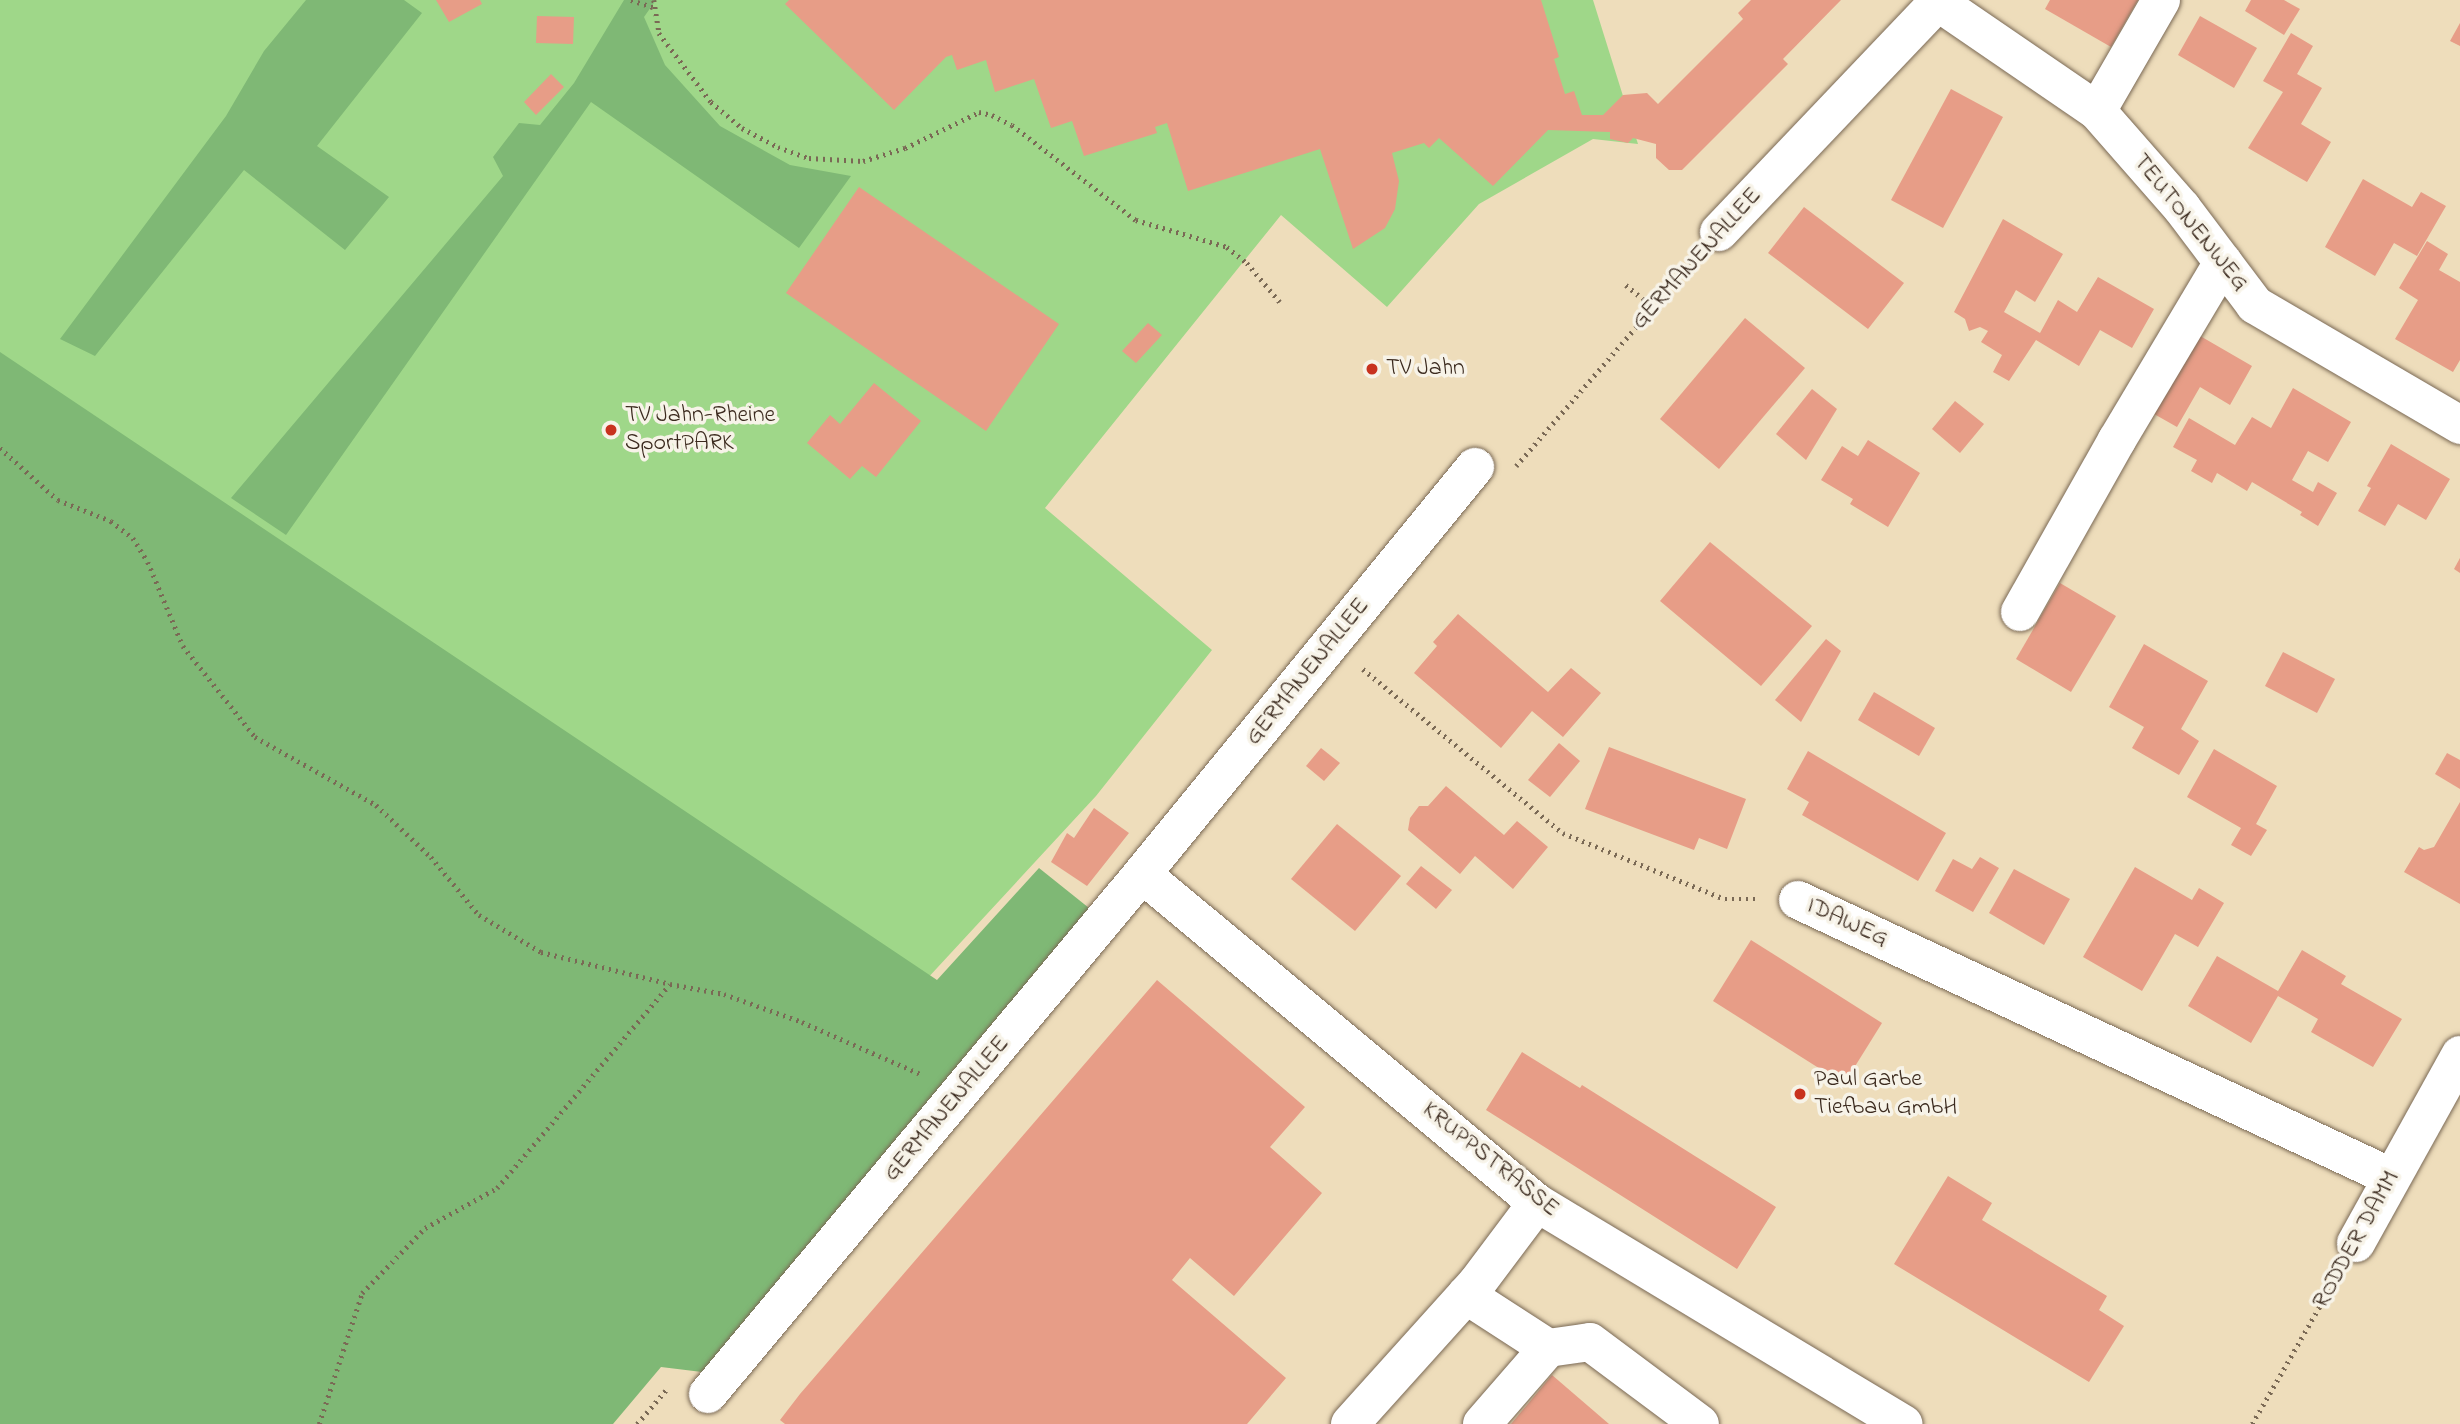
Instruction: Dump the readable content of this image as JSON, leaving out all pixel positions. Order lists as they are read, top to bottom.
{
  "streets": {
    "street": [
      "TEUTONENWEG",
      "GERMANENALLEE",
      "IDAWEG",
      "KRUPPSTRASSE",
      "RODDER DAMM"
    ]
  },
  "crossings": [
    ["TEUTONENWEG", "GERMANENALLEE"],
    ["GERMANENALLEE", "IDAWEG"],
    ["GERMANENALLEE", "KRUPPSTRASSE"],
    ["IDAWEG", "RODDER DAMM"]
  ],
  "places": ["TV Jahn", "TV Jahn-Rheine SportPARK", "Paul Garbe Tiefbau GmbH"]
}
